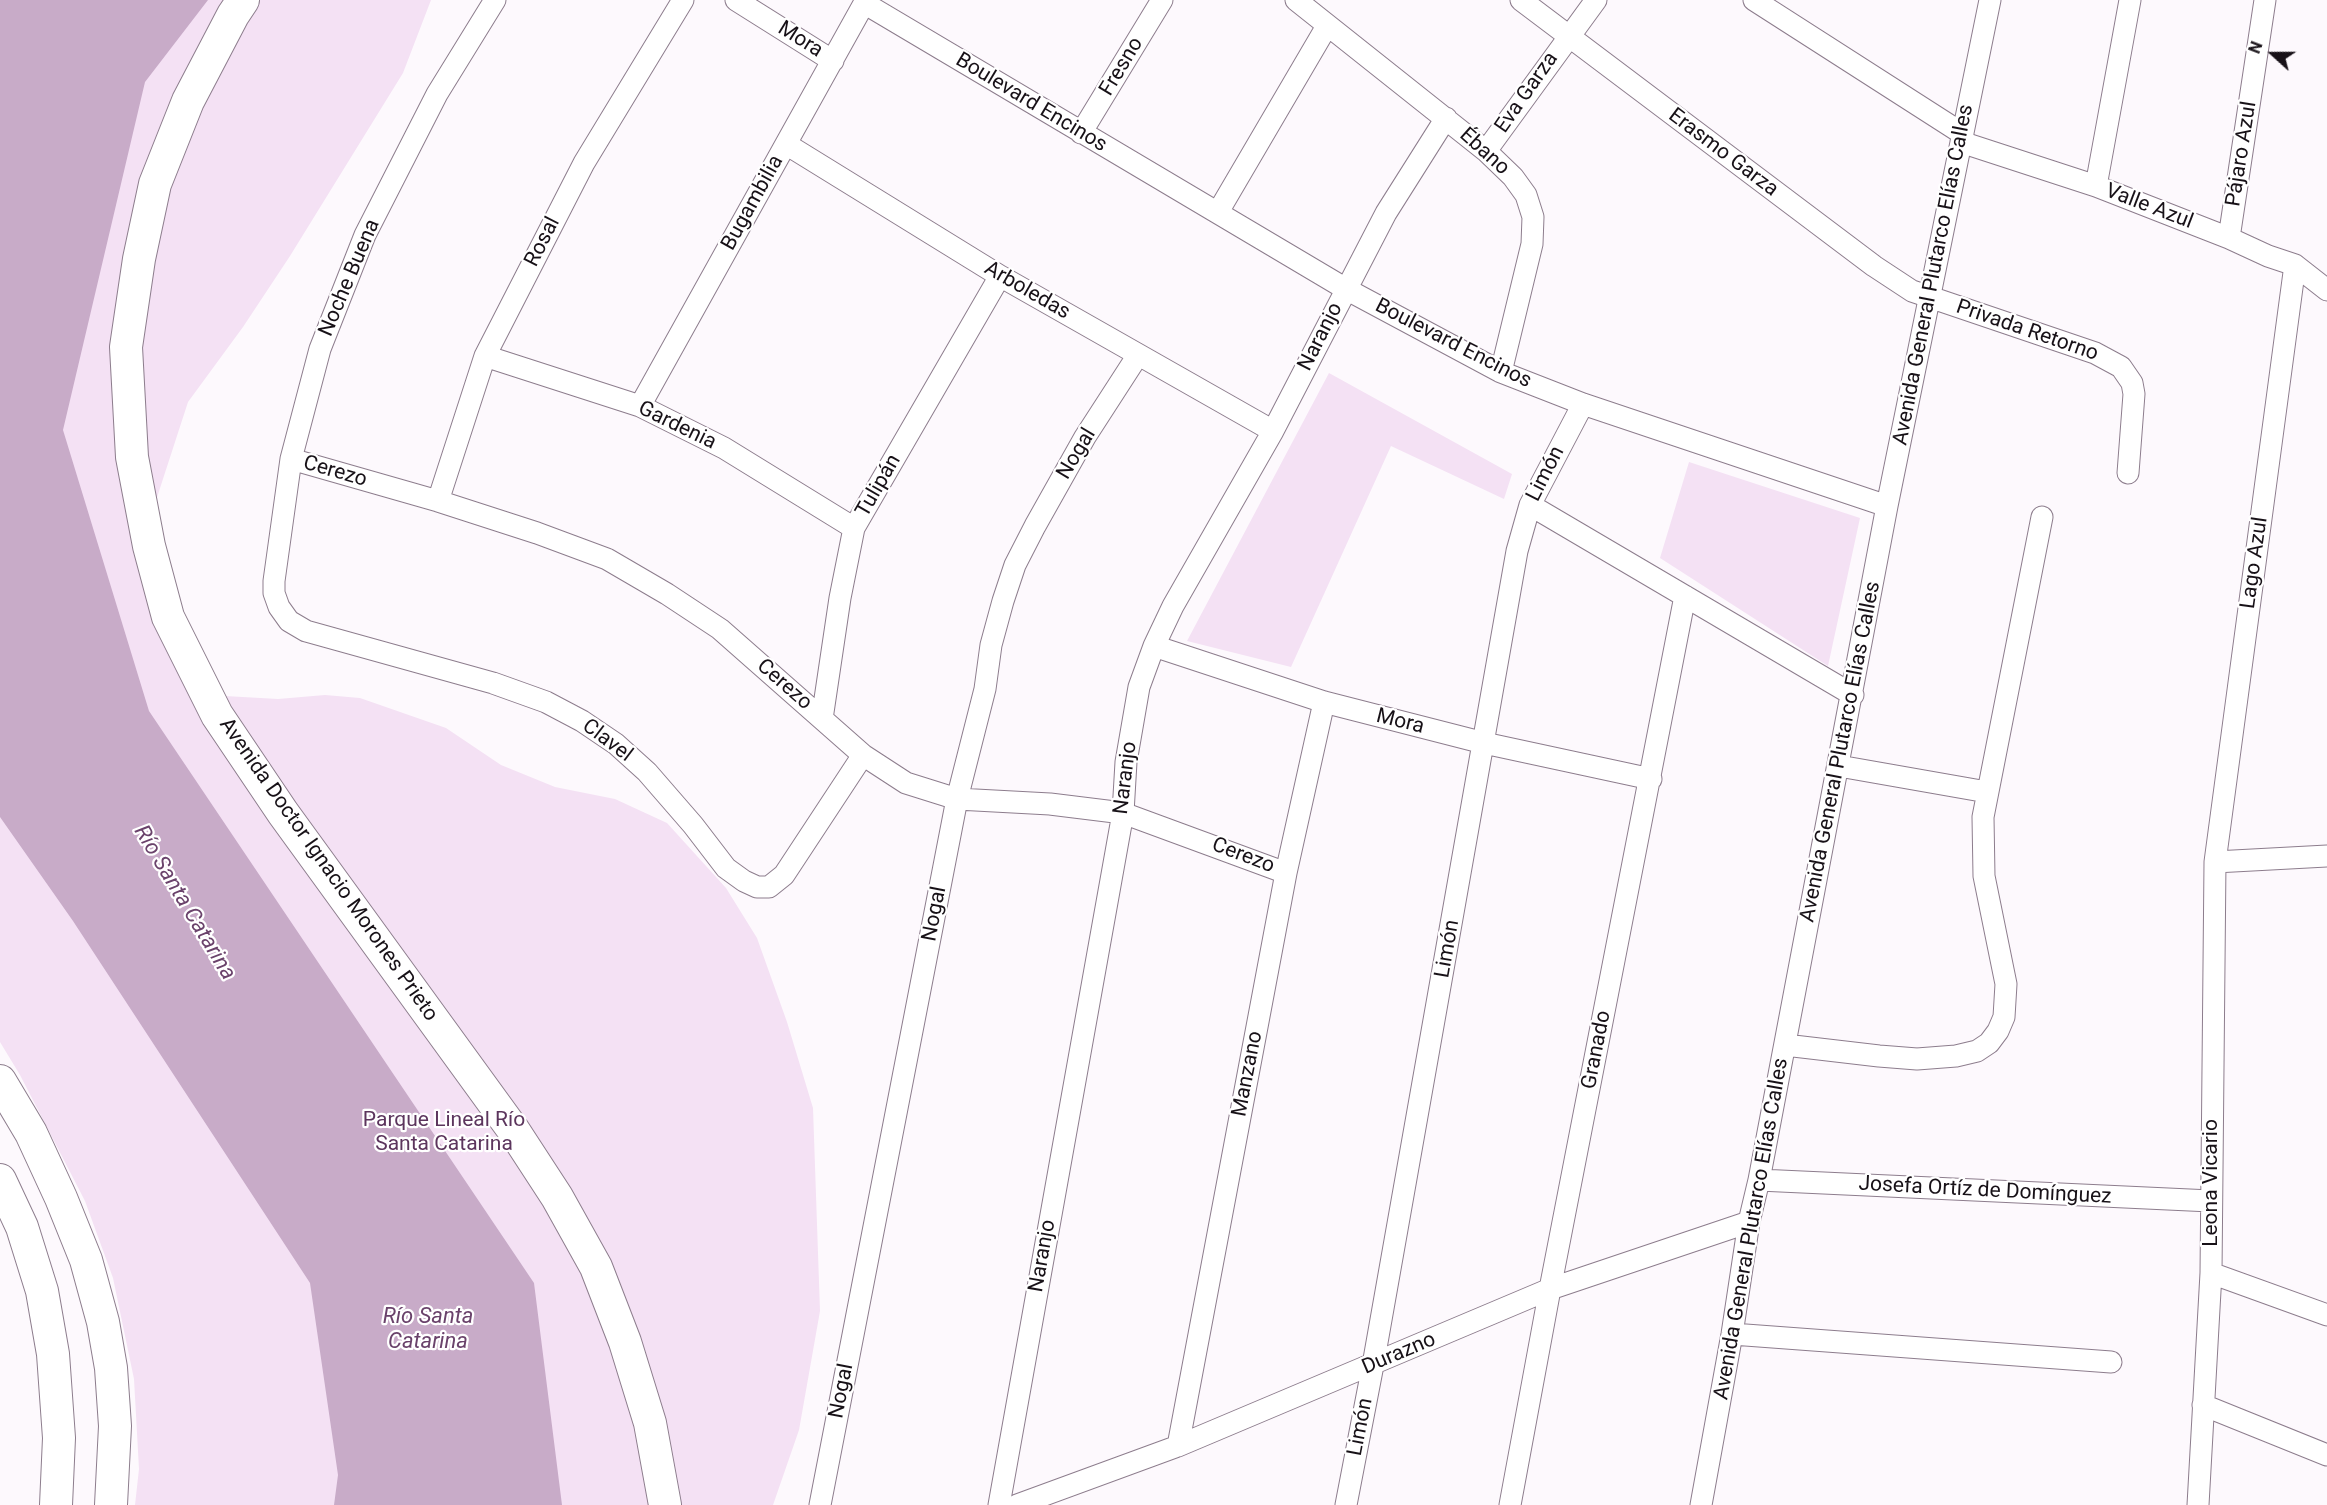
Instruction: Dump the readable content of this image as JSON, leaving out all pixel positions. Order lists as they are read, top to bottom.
{
  "streets": {
    "highway": ["Avenida Doctor Ignacio Morones Prieto"],
    "street": [
      "Mora",
      "Fresno",
      "Eva Garza",
      "Boulevard Encinos",
      "Ébano",
      "Erasmo Garza",
      "Pájaro Azul",
      "Bugambilia",
      "Valle Azul",
      "Rosal",
      "Avenida General Plutarco Elías Calles",
      "Noche Buena",
      "Arboledas",
      "Privada Retorno",
      "Naranjo",
      "Gardenia",
      "Nogal",
      "Cerezo",
      "Limón",
      "Tulipán",
      "Lago Azul",
      "Clavel",
      "Granado",
      "Manzano",
      "Leona Vicario",
      "Josefa Ortíz de Domínguez",
      "Durazno"
    ]
  },
  "crossings": [
    ["Mora", "Bugambilia"],
    ["Mora", "Naranjo"],
    ["Mora", "Limón"],
    ["Mora", "Granado"],
    ["Mora", "Manzano"],
    ["Fresno", "Boulevard Encinos"],
    ["Eva Garza", "Ébano"],
    ["Eva Garza", "Erasmo Garza"],
    ["Boulevard Encinos", "Ébano"],
    ["Boulevard Encinos", "Bugambilia"],
    ["Boulevard Encinos", "Avenida General Plutarco Elías Calles"],
    ["Boulevard Encinos", "Naranjo"],
    ["Boulevard Encinos", "Limón"],
    ["Ébano", "Naranjo"],
    ["Erasmo Garza", "Avenida General Plutarco Elías Calles"],
    ["Erasmo Garza", "Privada Retorno"],
    ["Pájaro Azul", "Valle Azul"],
    ["Bugambilia", "Arboledas"],
    ["Bugambilia", "Gardenia"],
    ["Valle Azul", "Avenida General Plutarco Elías Calles"],
    ["Valle Azul", "Lago Azul"],
    ["Rosal", "Gardenia"],
    ["Rosal", "Cerezo"],
    ["Avenida General Plutarco Elías Calles", "Privada Retorno"],
    ["Avenida General Plutarco Elías Calles", "Josefa Ortíz de Domínguez"],
    ["Avenida General Plutarco Elías Calles", "Durazno"],
    ["Noche Buena", "Cerezo"],
    ["Noche Buena", "Clavel"],
    ["Arboledas", "Naranjo"],
    ["Arboledas", "Nogal"],
    ["Arboledas", "Tulipán"],
    ["Naranjo", "Cerezo"],
    ["Gardenia", "Tulipán"],
    ["Nogal", "Cerezo"],
    ["Cerezo", "Tulipán"],
    ["Cerezo", "Clavel"],
    ["Cerezo", "Manzano"],
    ["Limón", "Durazno"],
    ["Lago Azul", "Leona Vicario"],
    ["Granado", "Durazno"],
    ["Manzano", "Durazno"],
    ["Leona Vicario", "Josefa Ortíz de Domínguez"]
  ],
  "water": ["Río Santa Catarina"],
  "parks": ["Parque Lineal Río Santa Catarina"],
  "north": "left"
}
